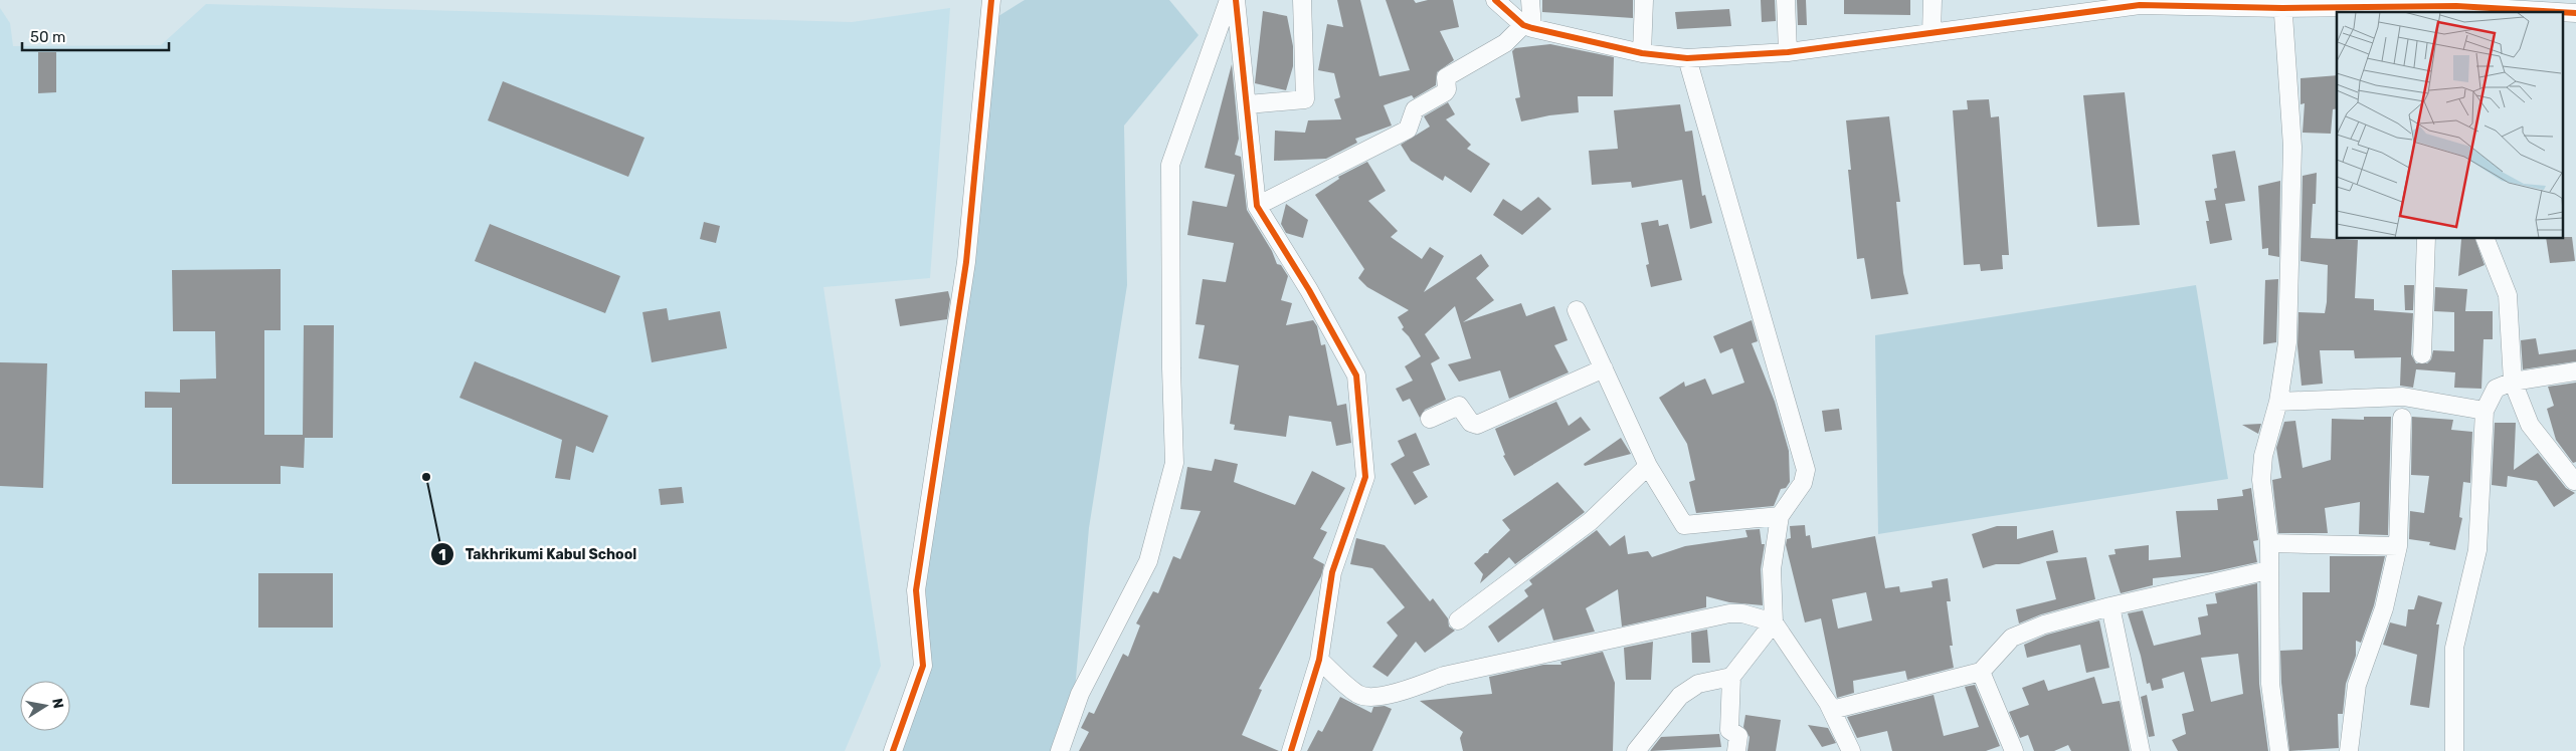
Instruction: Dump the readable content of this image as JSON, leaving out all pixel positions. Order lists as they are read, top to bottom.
{
  "places": ["Takhrikumi Kabul School"],
  "scale_bar": "50 m",
  "north": "right"
}
